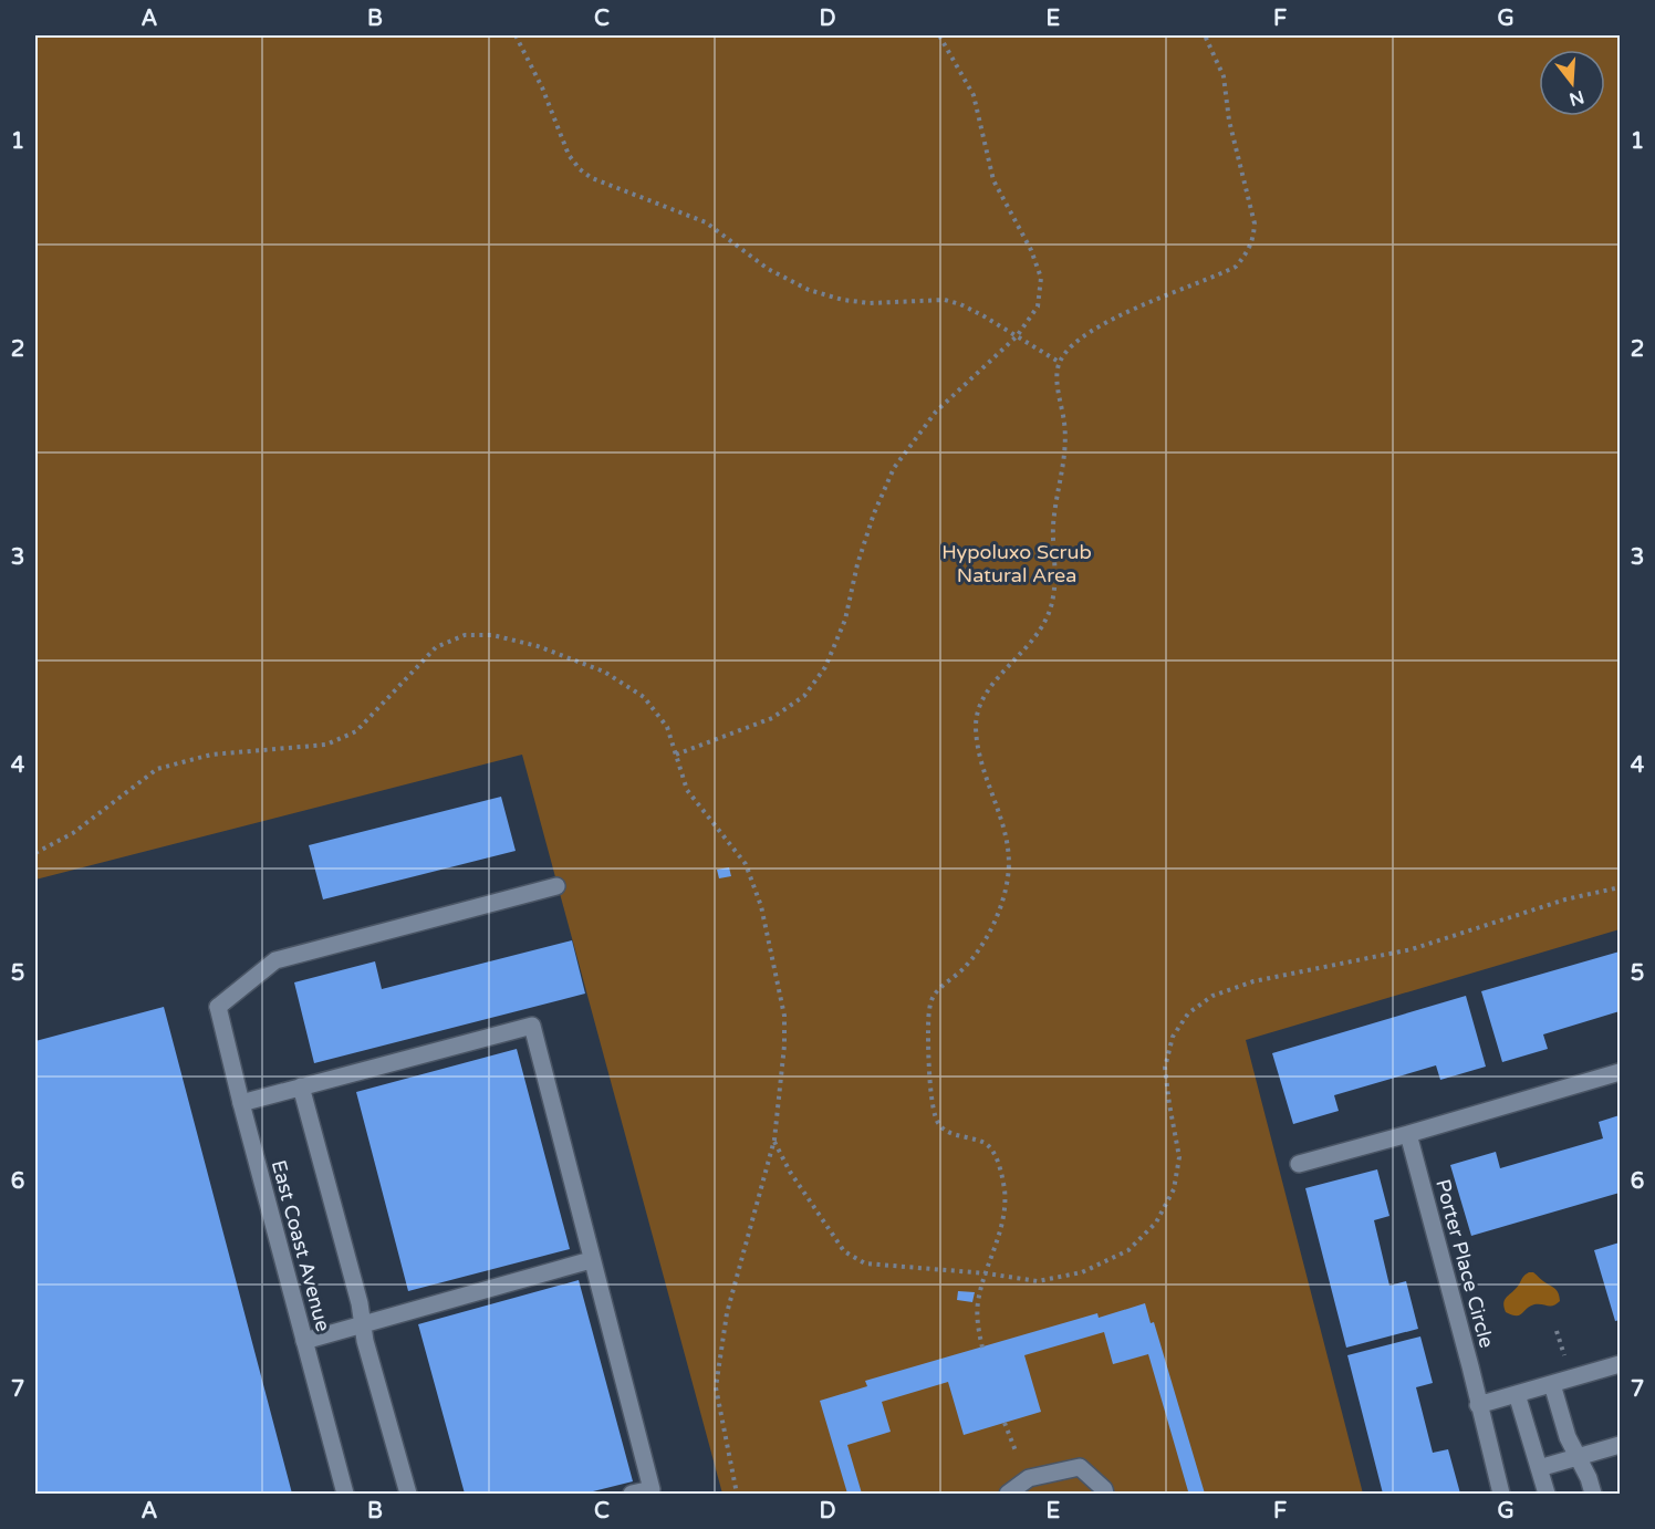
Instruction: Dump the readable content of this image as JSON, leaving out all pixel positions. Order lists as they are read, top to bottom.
{
  "streets": {
    "street": ["East Coast Avenue", "Porter Place Circle"]
  },
  "parks": ["Hypoluxo Scrub Natural Area"],
  "north": "bottom",
  "grid": {
    "columns": [
      "A",
      "B",
      "C",
      "D",
      "E",
      "F",
      "G"
    ],
    "rows": [
      "1",
      "2",
      "3",
      "4",
      "5",
      "6",
      "7"
    ]
  }
}
